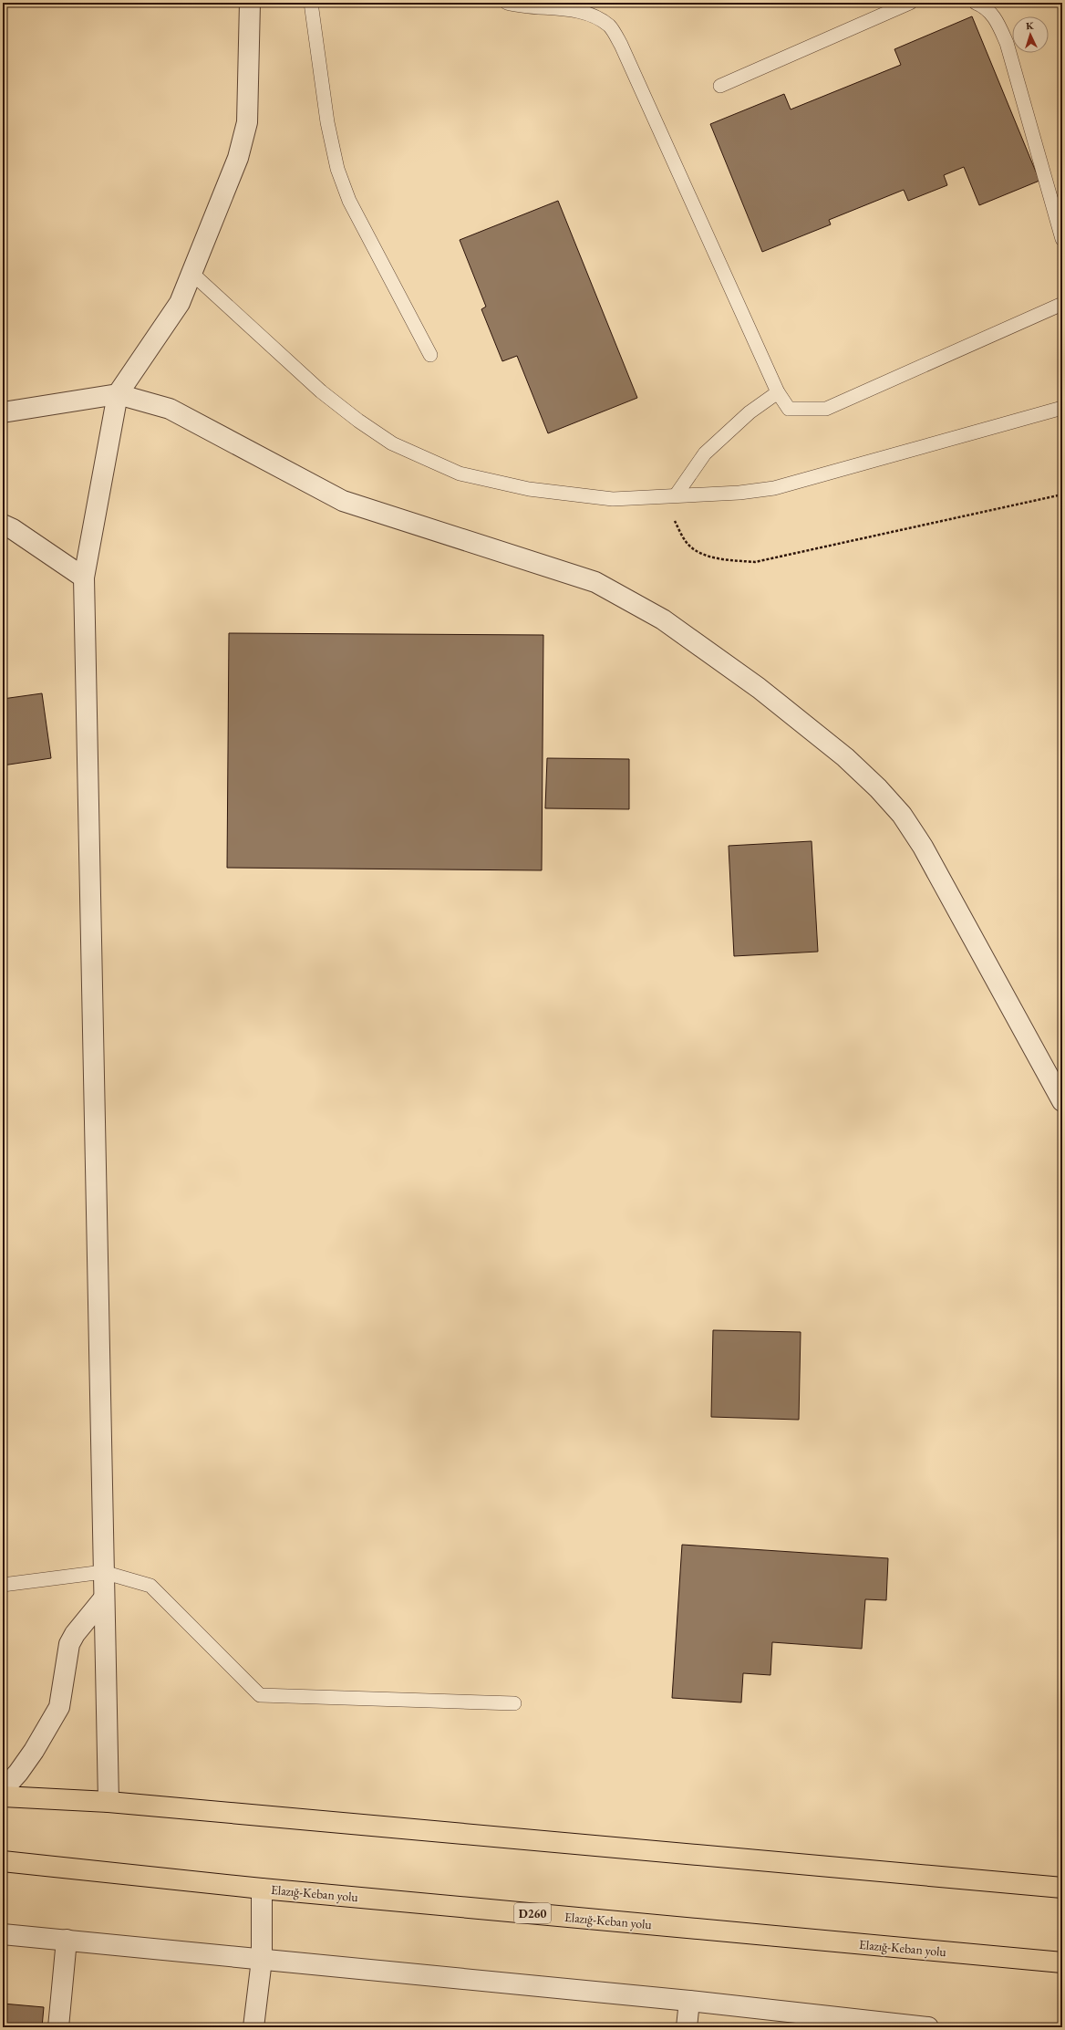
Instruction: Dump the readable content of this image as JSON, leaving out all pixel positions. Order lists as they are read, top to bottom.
{
  "streets": {
    "highway": ["Elazığ-Keban yolu", "D260"]
  },
  "north": "top"
}
